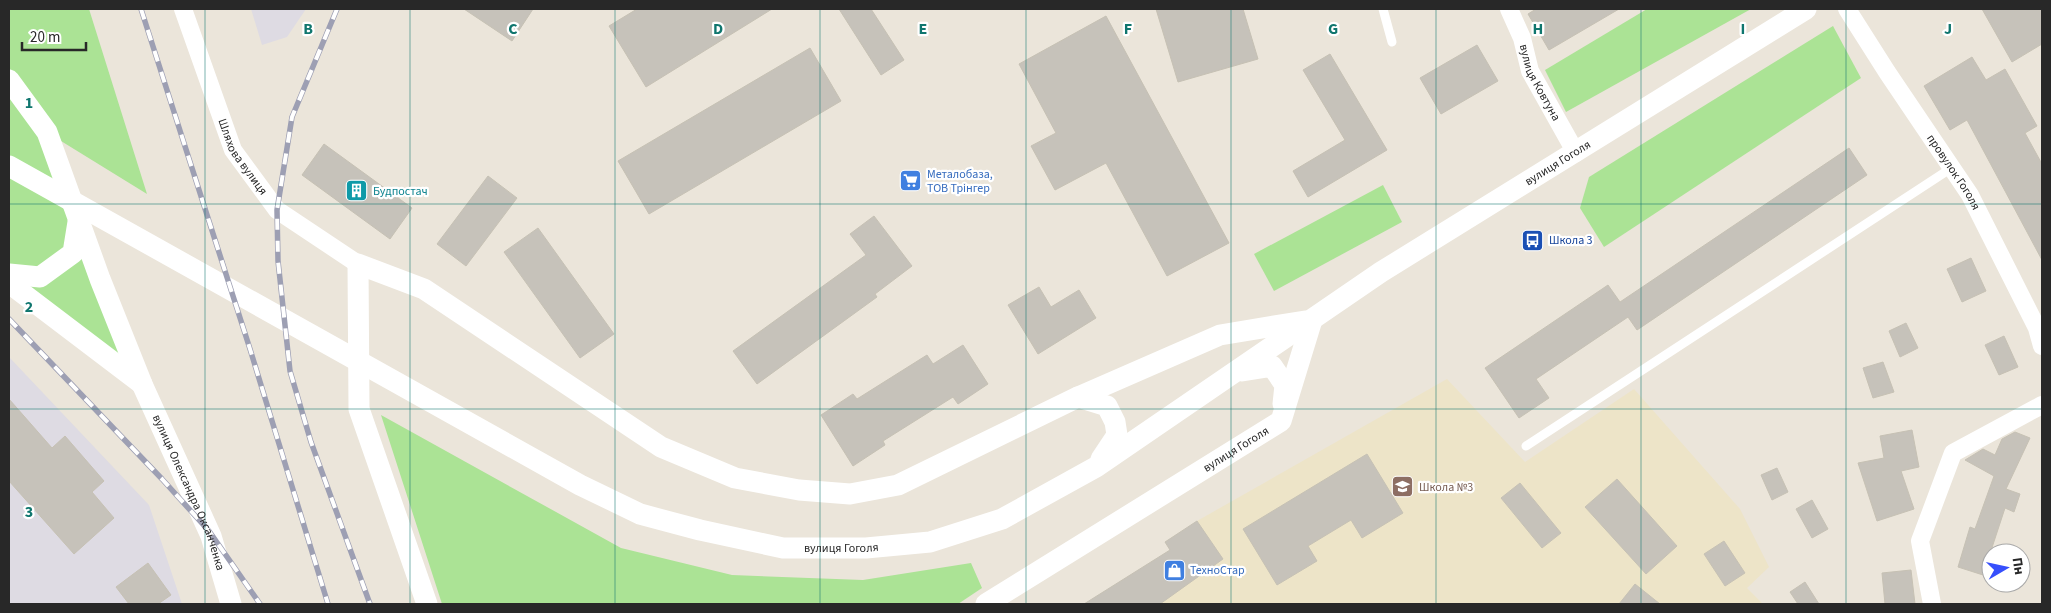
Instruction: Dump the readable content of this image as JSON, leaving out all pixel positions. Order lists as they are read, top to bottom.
{
  "streets": {
    "street": [
      "вулиця Ковтуна",
      "Шляхова вулиця",
      "вулиця Гоголя",
      "провулок Гоголя",
      "вулиця Олександра Оксанченка"
    ]
  },
  "crossings": [
    ["вулиця Ковтуна", "вулиця Гоголя"]
  ],
  "places": {
    "supermarket": ["Металобаза, ТОВ Трінгер"],
    "building": ["Будпостач"],
    "bus stop": ["Школа 3"],
    "school or university": ["Школа №3"],
    "shop": ["ТехноСтар"]
  },
  "scale_bar": "20 m",
  "north": "right",
  "grid": {
    "columns": [
      "B",
      "C",
      "D",
      "E",
      "F",
      "G",
      "H",
      "I",
      "J"
    ],
    "rows": ["1", "2", "3"]
  }
}
